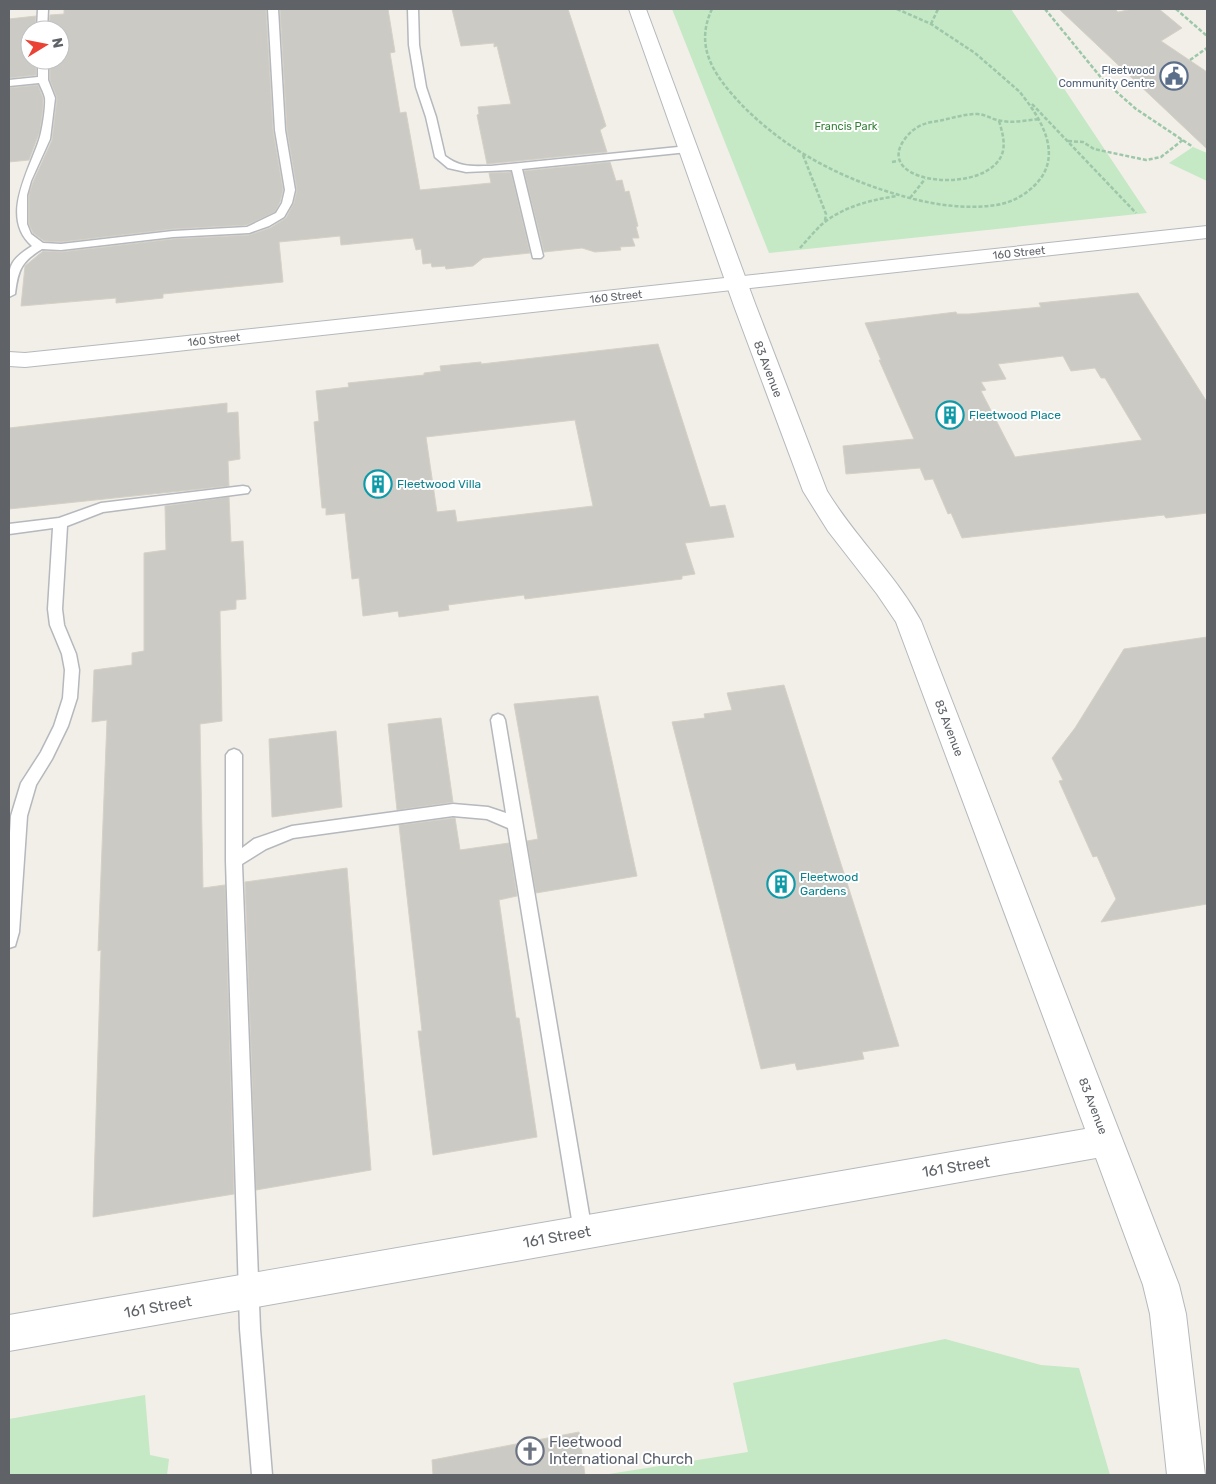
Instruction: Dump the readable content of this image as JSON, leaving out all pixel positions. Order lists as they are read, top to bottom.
{
  "streets": {
    "street": ["160 Street", "83 Avenue", "161 Street"]
  },
  "crossings": [
    ["160 Street", "83 Avenue"],
    ["83 Avenue", "161 Street"]
  ],
  "parks": ["Francis Park"],
  "places": {
    "public building": ["Fleetwood Community Centre"],
    "building": ["Fleetwood Place", "Fleetwood Villa", "Fleetwood Gardens"],
    "church": ["Fleetwood International Church"]
  },
  "north": "right"
}
